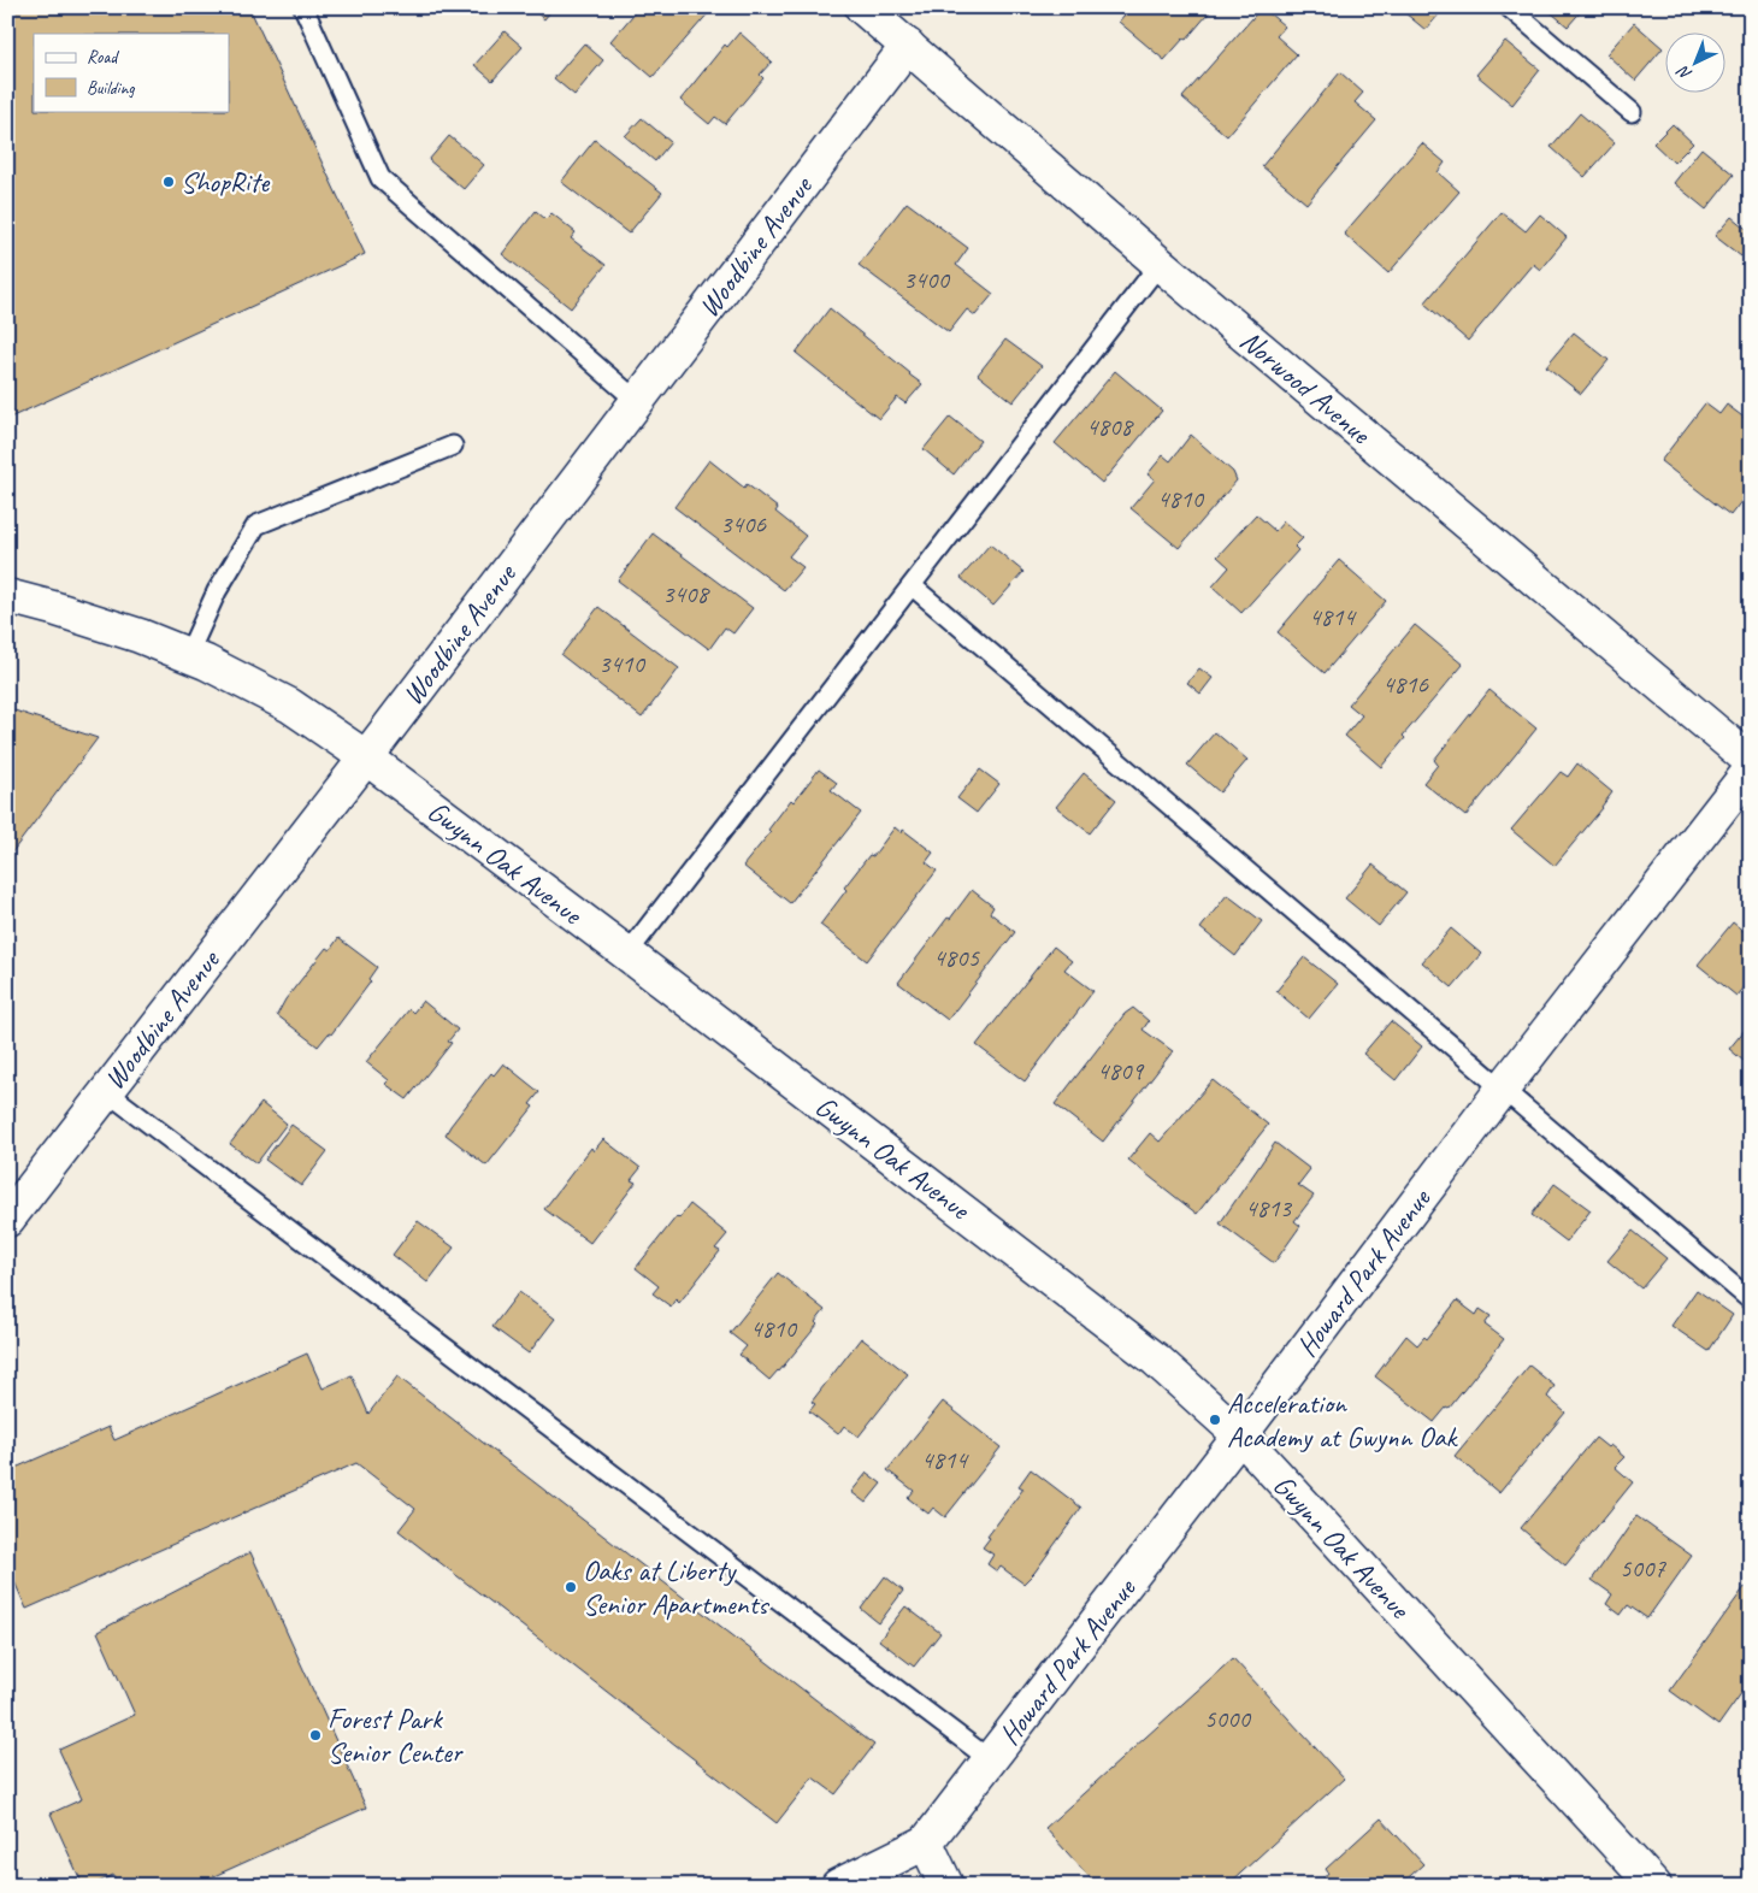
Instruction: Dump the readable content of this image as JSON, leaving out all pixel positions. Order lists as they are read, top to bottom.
{
  "streets": {
    "street": [
      "Woodbine Avenue",
      "Norwood Avenue",
      "Gwynn Oak Avenue",
      "Howard Park Avenue"
    ]
  },
  "crossings": [
    ["Woodbine Avenue", "Norwood Avenue"],
    ["Woodbine Avenue", "Gwynn Oak Avenue"],
    ["Gwynn Oak Avenue", "Howard Park Avenue"]
  ],
  "places": [
    "ShopRite",
    "Acceleration Academy at Gwynn Oak",
    "Oaks at Liberty Senior Apartments",
    "Forest Park Senior Center"
  ],
  "house_numbers": [
    "3400",
    "4808",
    "4810",
    "3406",
    "3408",
    "4814",
    "3410",
    "4816",
    "4805",
    "4809",
    "4813",
    "4810",
    "4814",
    "5007",
    "5000"
  ],
  "legend": ["Road", "Building"],
  "north": "bottom left"
}
